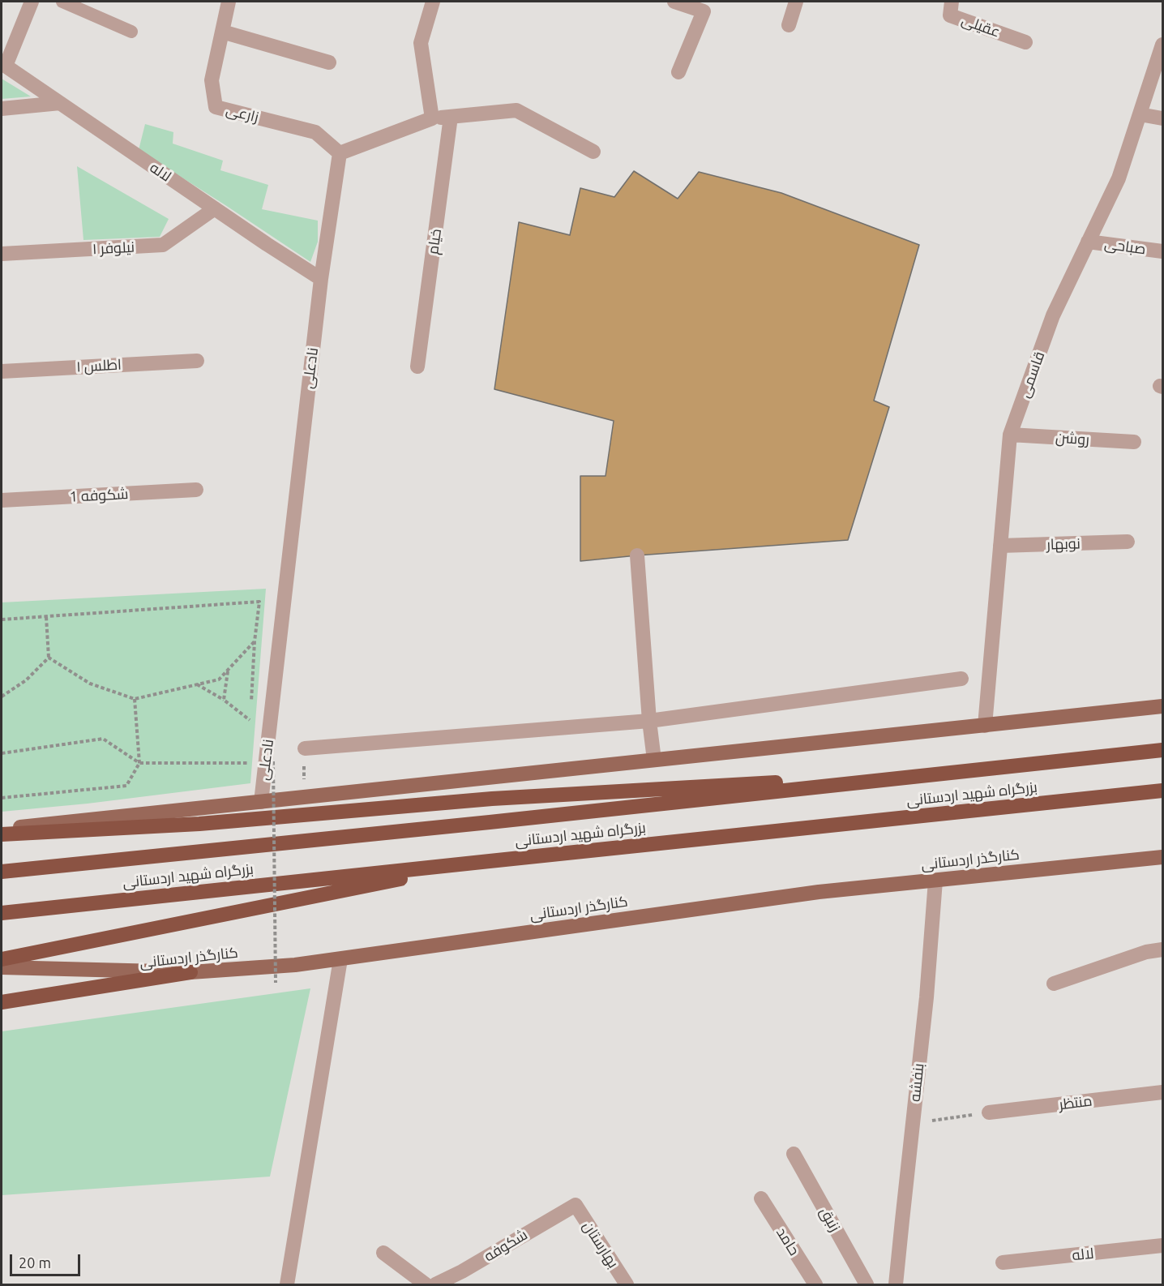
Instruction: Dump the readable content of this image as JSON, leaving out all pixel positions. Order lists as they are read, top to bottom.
{
  "streets": {
    "highway": ["بزرگراه شهید اردستانی", "کنارگذر اردستانی"],
    "street": [
      "عقیلی",
      "زارعی",
      "لاله",
      "خیام",
      "صباحی",
      "نیلوفر ۱",
      "اطلس ۱",
      "نادعلی",
      "قاسمی",
      "روشن",
      "شکوفه 1",
      "نوبهار",
      "بنفشه",
      "منتظر",
      "زنبق",
      "حامد",
      "بهارستان",
      "شکوفه"
    ]
  },
  "crossings": [
    ["زارعی", "نادعلی"],
    ["لاله", "نیلوفر ۱"],
    ["لاله", "نادعلی"],
    ["صباحی", "قاسمی"],
    ["قاسمی", "روشن"],
    ["قاسمی", "نوبهار"],
    ["کنارگذر اردستانی", "بنفشه"],
    ["بهارستان", "شکوفه"]
  ],
  "scale_bar": "20 m"
}
